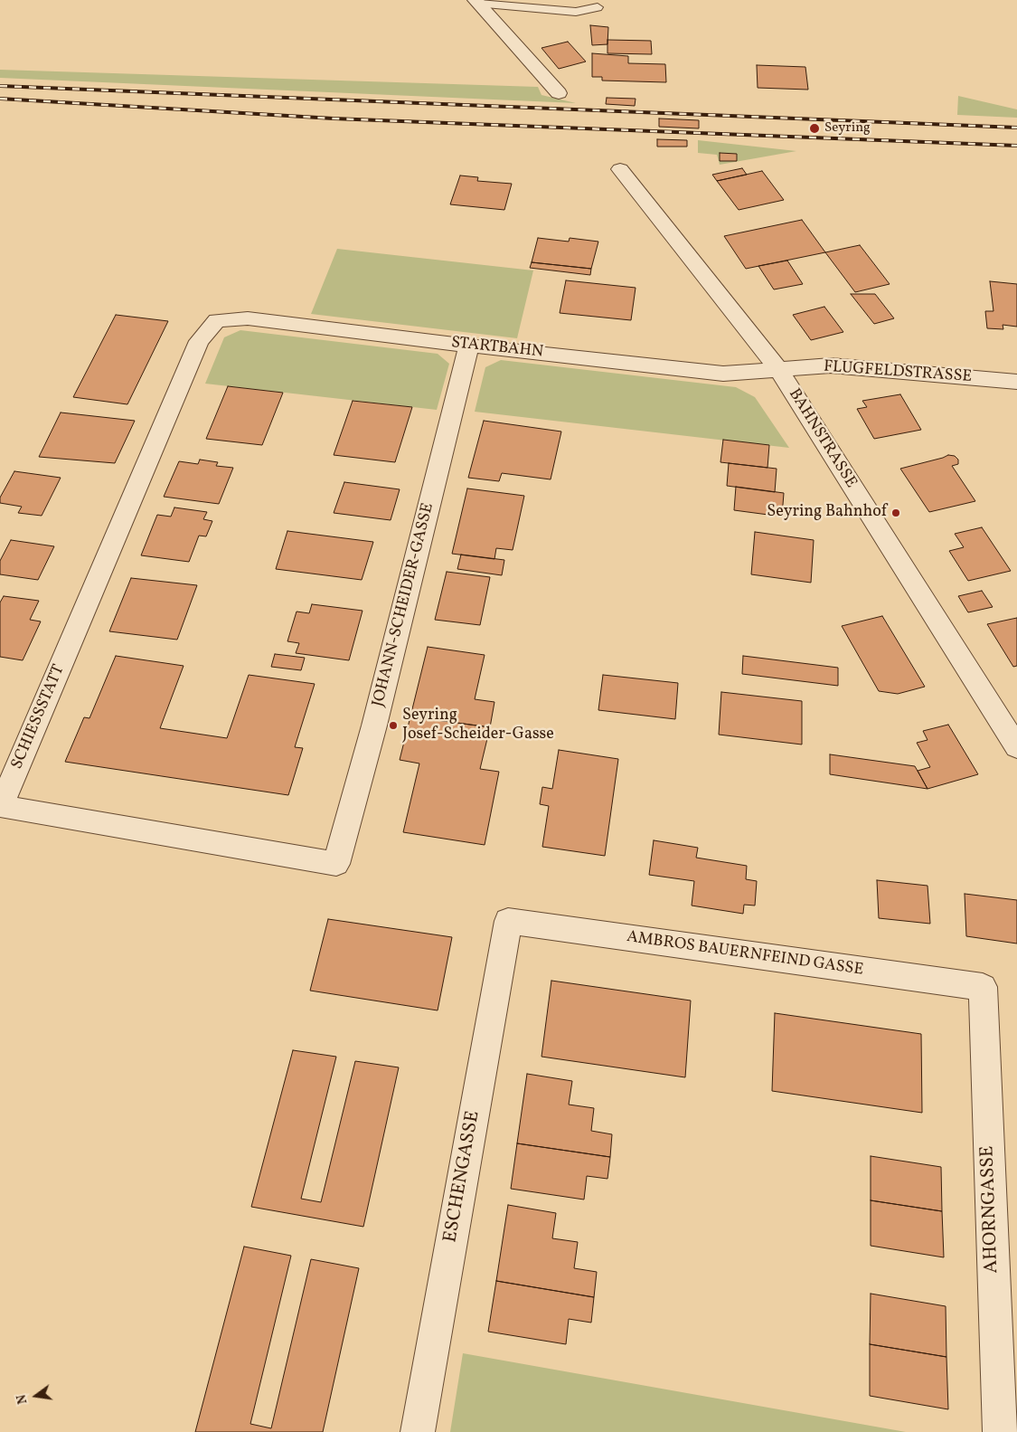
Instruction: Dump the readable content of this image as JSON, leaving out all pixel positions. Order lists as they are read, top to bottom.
{
  "streets": {
    "street": [
      "STARTBAHN",
      "FLUGFELDSTRASSE",
      "BAHNSTRASSE",
      "JOHANN-SCHEIDER-GASSE",
      "SCHIESSSTATT",
      "AMBROS BAUERNFEIND GASSE",
      "ESCHENGASSE",
      "AHORNGASSE"
    ]
  },
  "crossings": [
    ["STARTBAHN", "FLUGFELDSTRASSE"],
    ["STARTBAHN", "BAHNSTRASSE"],
    ["STARTBAHN", "JOHANN-SCHEIDER-GASSE"],
    ["STARTBAHN", "SCHIESSSTATT"],
    ["FLUGFELDSTRASSE", "BAHNSTRASSE"],
    ["JOHANN-SCHEIDER-GASSE", "SCHIESSSTATT"],
    ["AMBROS BAUERNFEIND GASSE", "ESCHENGASSE"],
    ["AMBROS BAUERNFEIND GASSE", "AHORNGASSE"]
  ],
  "places": ["Seyring", "Seyring Bahnhof", "Seyring Josef-Scheider-Gasse"],
  "north": "left"
}
